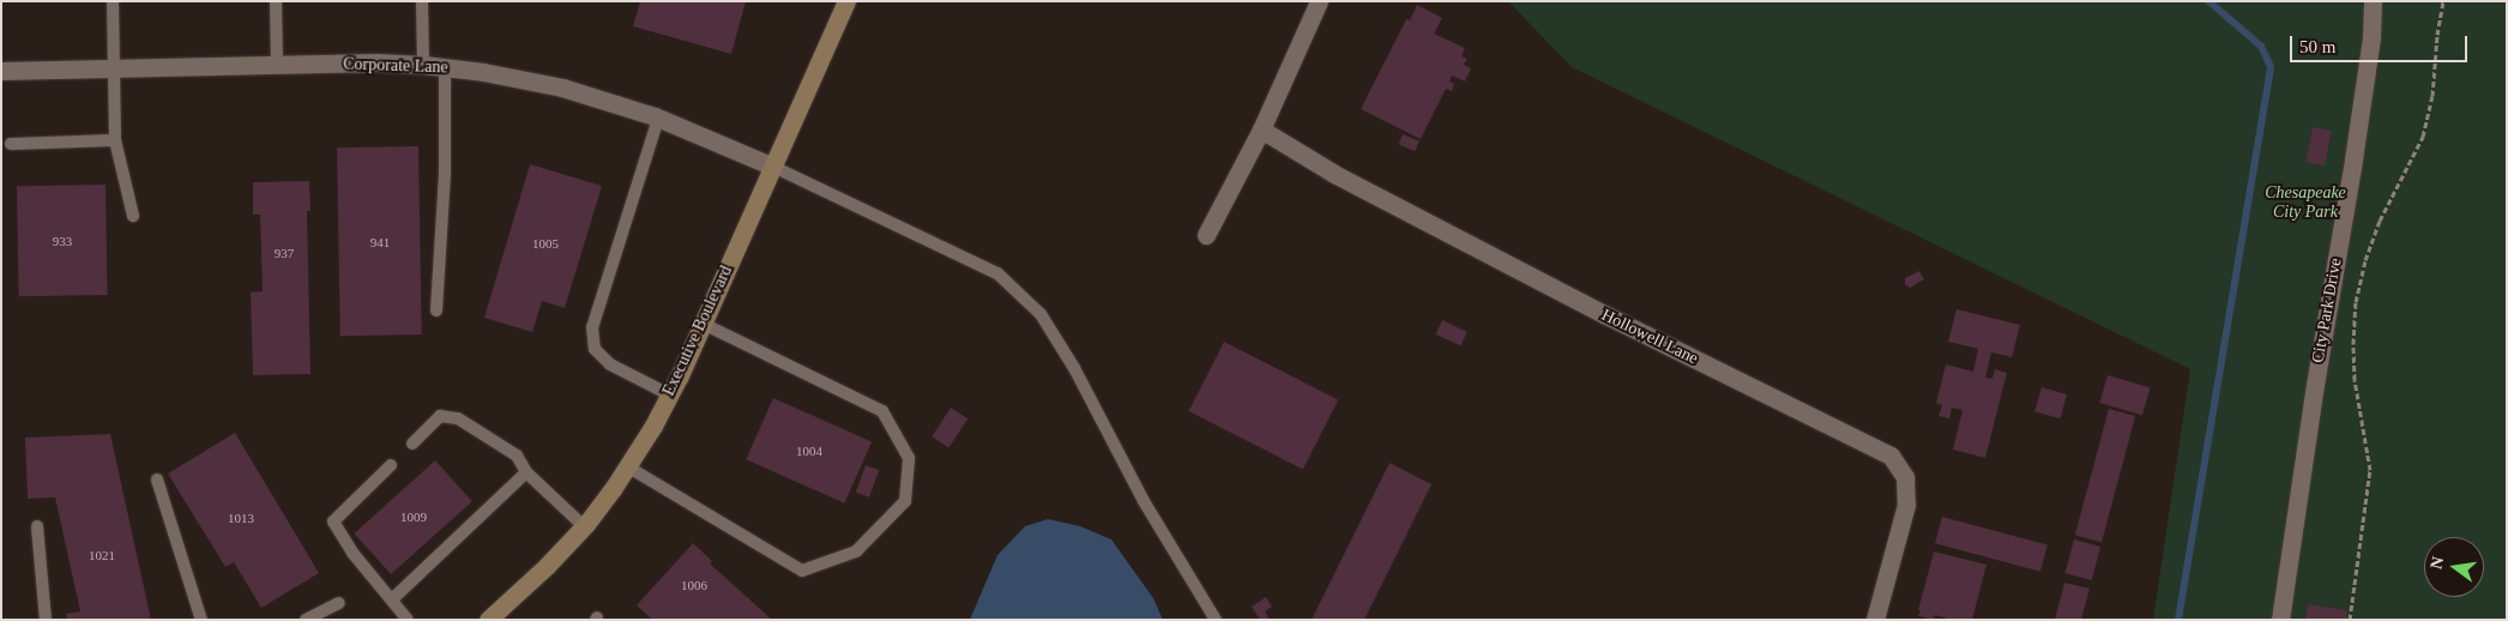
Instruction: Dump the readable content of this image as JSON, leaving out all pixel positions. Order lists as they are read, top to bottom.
{
  "streets": {
    "street": [
      "Corporate Lane",
      "City Park Drive",
      "Executive Boulevard",
      "Hollowell Lane"
    ]
  },
  "crossings": [
    ["Corporate Lane", "Executive Boulevard"]
  ],
  "parks": ["Chesapeake City Park"],
  "house_numbers": [
    "933",
    "941",
    "1005",
    "937",
    "1004",
    "1009",
    "1013",
    "1021",
    "1006"
  ],
  "scale_bar": "50 m",
  "north": "left"
}
